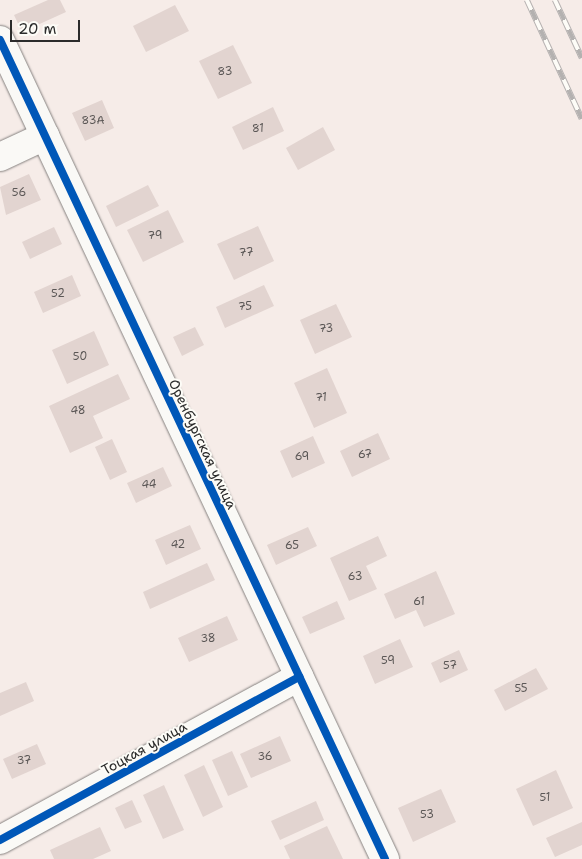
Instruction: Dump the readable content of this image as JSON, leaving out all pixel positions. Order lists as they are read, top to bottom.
{
  "streets": {
    "street": ["Оренбургская улица", "Тоцкая улица"]
  },
  "crossings": [
    ["Оренбургская улица", "Тоцкая улица"]
  ],
  "house_numbers": [
    "83",
    "83А",
    "81",
    "56",
    "79",
    "77",
    "52",
    "75",
    "73",
    "50",
    "71",
    "48",
    "67",
    "69",
    "44",
    "42",
    "65",
    "63",
    "61",
    "38",
    "59",
    "57",
    "55",
    "36",
    "37",
    "51",
    "53"
  ],
  "scale_bar": "20 m"
}
